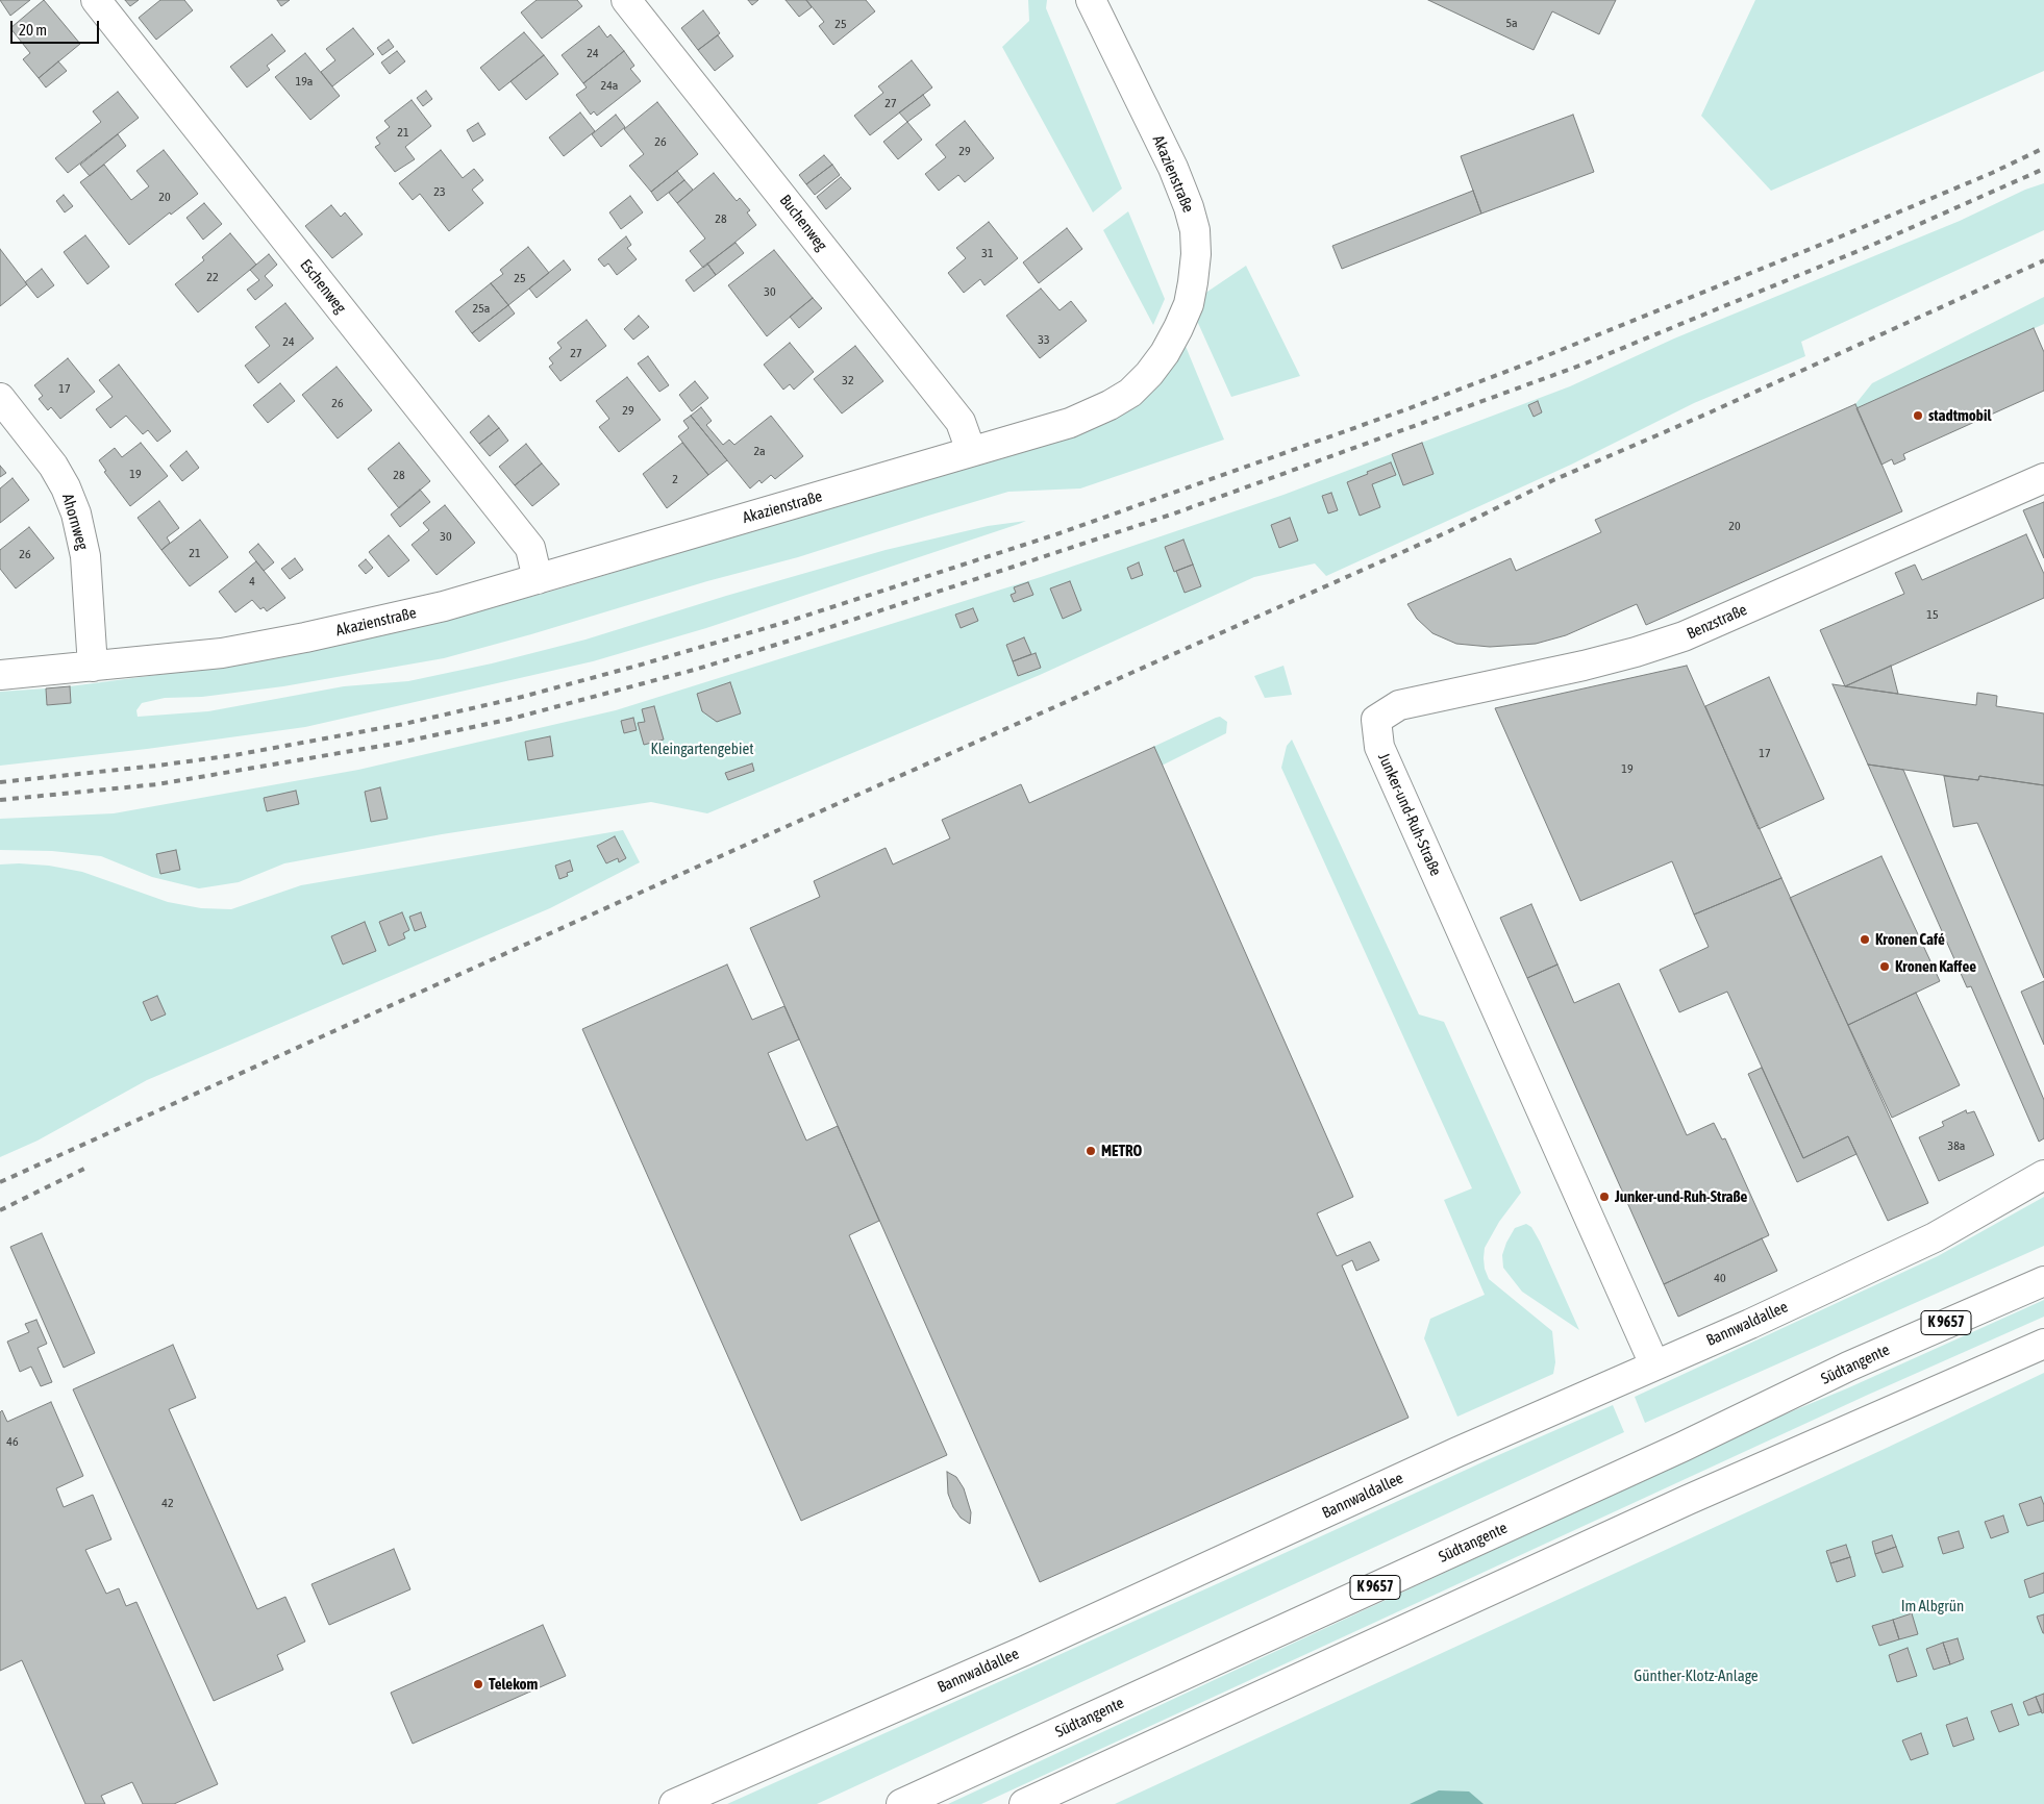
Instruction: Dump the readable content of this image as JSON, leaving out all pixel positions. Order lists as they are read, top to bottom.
{
  "streets": {
    "main road": [
      "Akazienstraße",
      "Buchenweg",
      "Eschenweg",
      "Ahornweg",
      "Benzstraße",
      "Junker-und-Ruh-Straße",
      "K 9657",
      "Bannwaldallee",
      "Südtangente"
    ]
  },
  "crossings": [
    ["Akazienstraße", "Buchenweg"],
    ["Akazienstraße", "Eschenweg"],
    ["Akazienstraße", "Ahornweg"],
    ["Benzstraße", "Junker-und-Ruh-Straße"],
    ["Junker-und-Ruh-Straße", "Bannwaldallee"]
  ],
  "parks": ["Kleingartengebiet", "Im Albgrün", "Günther-Klotz-Anlage"],
  "places": [
    "stadtmobil",
    "Kronen Café",
    "Kronen Kaffee",
    "METRO",
    "Junker-und-Ruh-Straße",
    "Telekom"
  ],
  "house_numbers": [
    "5a",
    "25",
    "24",
    "19a",
    "24a",
    "27",
    "21",
    "26",
    "29",
    "23",
    "20",
    "28",
    "31",
    "22",
    "25",
    "30",
    "25a",
    "33",
    "24",
    "27",
    "32",
    "17",
    "26",
    "29",
    "2a",
    "19",
    "28",
    "2",
    "20",
    "30",
    "21",
    "26",
    "4",
    "15",
    "17",
    "19",
    "38a",
    "40",
    "46",
    "42"
  ],
  "scale_bar": "20 m"
}
